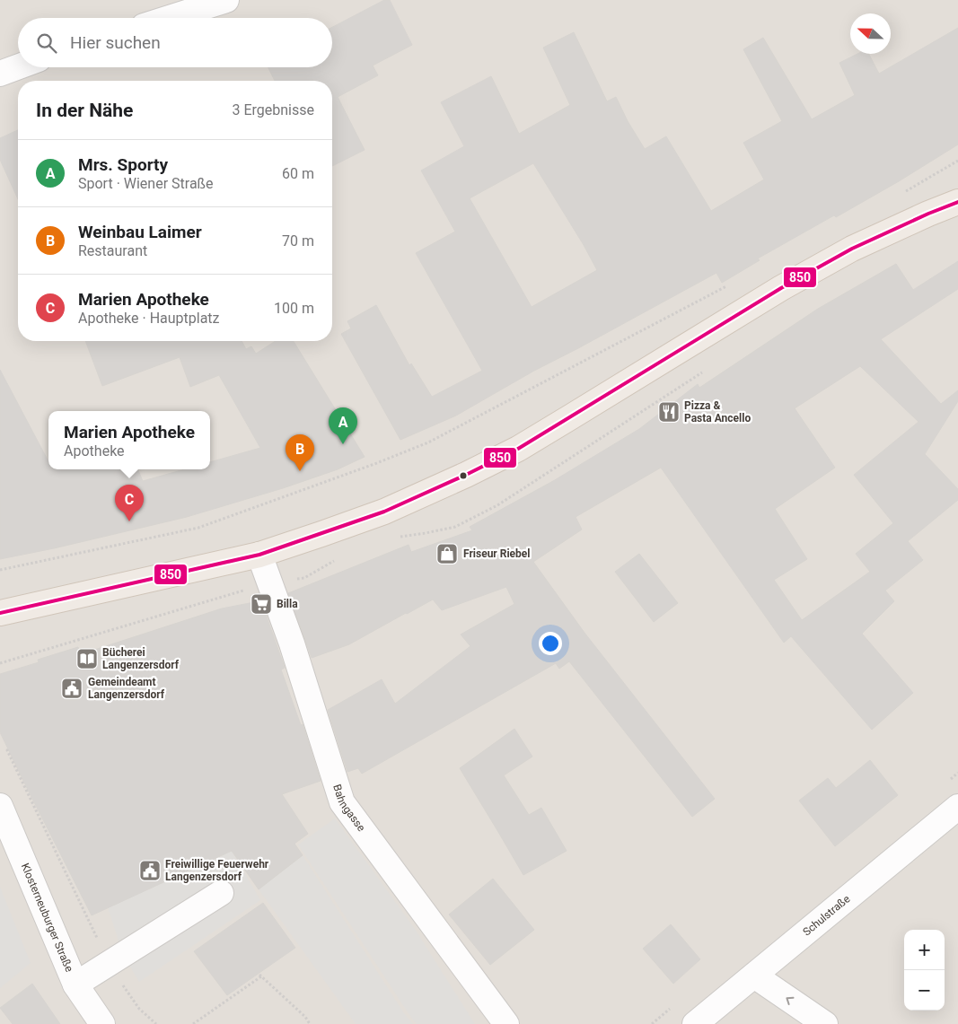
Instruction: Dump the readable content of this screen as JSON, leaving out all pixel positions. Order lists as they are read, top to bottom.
{
  "streets": {
    "street": ["Bahngasse", "Schulstraße", "Klosterneuburger Straße"]
  },
  "places": {
    "restaurant": ["Pizza & Pasta Ancello"],
    "shop": ["Friseur Riebel"],
    "supermarket": ["Billa"],
    "library": ["Bücherei Langenzersdorf"],
    "public building": ["Gemeindeamt Langenzersdorf", "Freiwillige Feuerwehr Langenzersdorf"]
  },
  "lines": ["transit line 850"],
  "north": "left",
  "page": {
    "search": "Hier suchen",
    "heading": ["In der Nähe", "3 Ergebnisse"],
    "list": [
      {
        "mark": "A",
        "name": "Mrs. Sporty",
        "note": "Sport · Wiener Straße",
        "value": "60 m"
      },
      {
        "mark": "B",
        "name": "Weinbau Laimer",
        "note": "Restaurant",
        "value": "70 m"
      },
      {
        "mark": "C",
        "name": "Marien Apotheke",
        "note": "Apotheke · Hauptplatz",
        "value": "100 m"
      }
    ],
    "pins": ["A", "B", "C"],
    "popup": ["Marien Apotheke", "Apotheke"],
    "map_buttons": ["+", "−"]
  }
}
